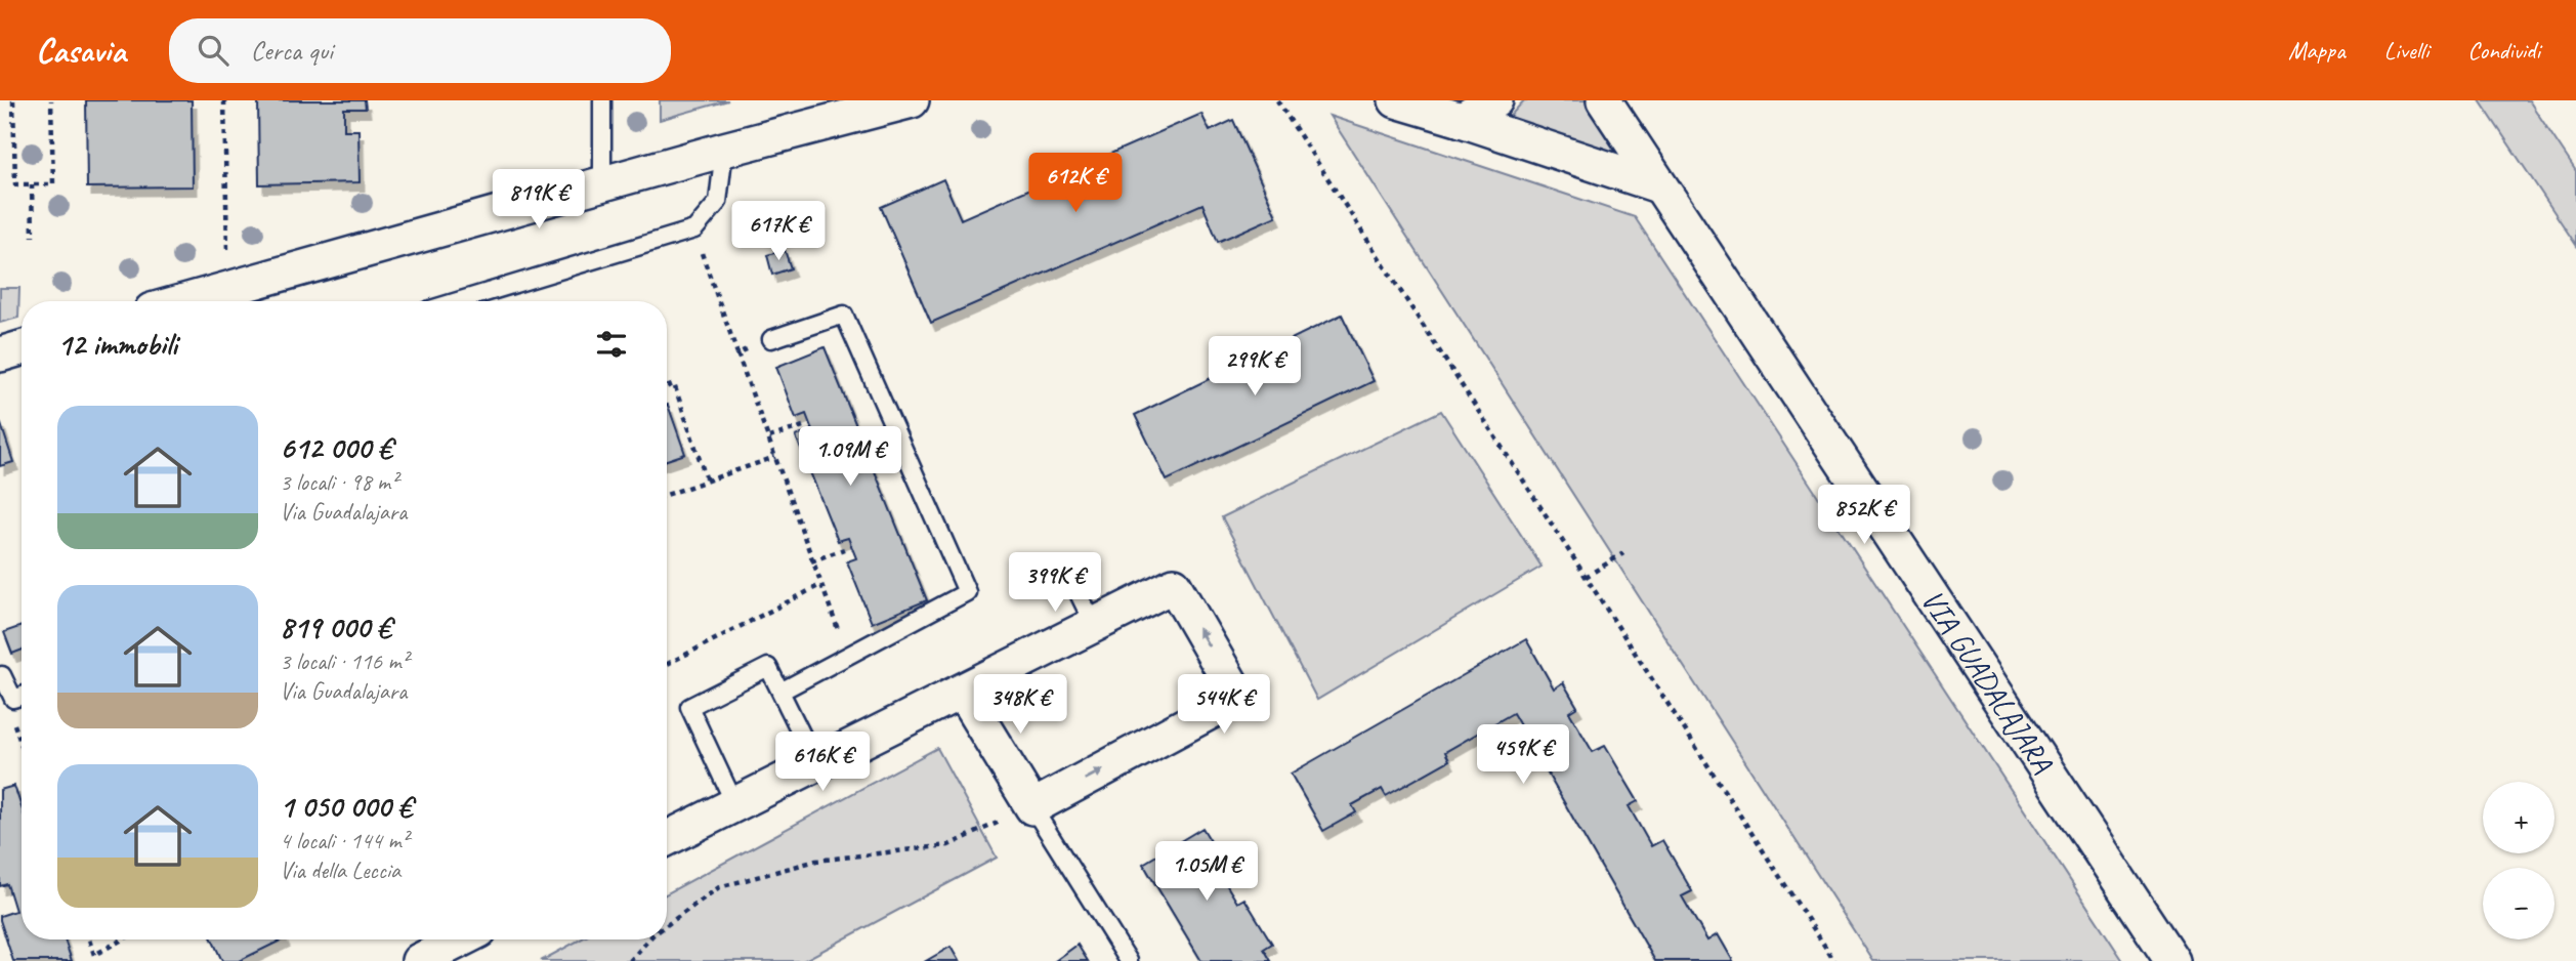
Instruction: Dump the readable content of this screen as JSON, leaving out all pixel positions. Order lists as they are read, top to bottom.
{
  "streets": {
    "street": ["VIA GUADALAJARA"]
  },
  "page": {
    "header": "Casavia",
    "search": "Cerca qui",
    "nav": ["Mappa", "Livelli", "Condividi"],
    "price": [
      "612K €",
      "819K €",
      "617K €",
      "299K €",
      "1.09M €",
      "852K €",
      "399K €",
      "348K €",
      "544K €",
      "459K €",
      "616K €",
      "1.05M €"
    ],
    "heading": "12 immobili",
    "list": [
      {
        "name": "612 000 €",
        "note": "3 locali · 98 m² · Via Guadalajara"
      },
      {
        "name": "819 000 €",
        "note": "3 locali · 116 m² · Via Guadalajara"
      },
      {
        "name": "1 050 000 €",
        "note": "4 locali · 144 m² · Via della Leccia"
      }
    ],
    "map_buttons": ["+", "−"]
  }
}
